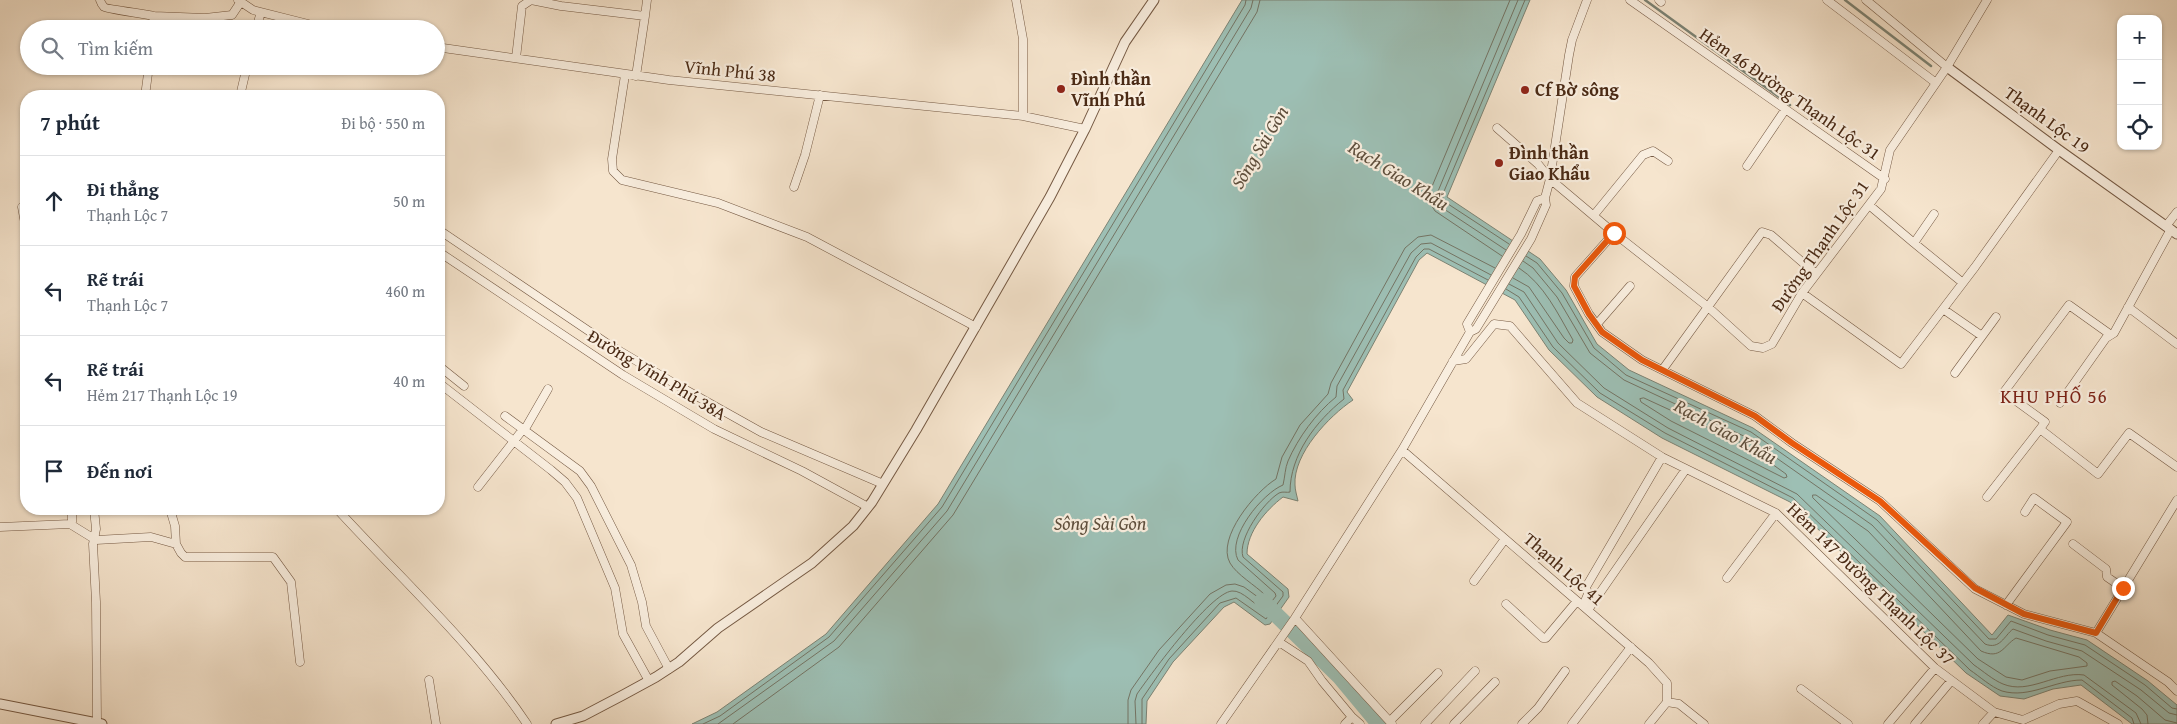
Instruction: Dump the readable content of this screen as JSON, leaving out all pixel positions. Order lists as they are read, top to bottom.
{
  "streets": {
    "street": [
      "Vĩnh Phú 38",
      "Hẻm 46 Đường Thạnh Lộc 31",
      "Thạnh Lộc 19",
      "Đường Thạnh Lộc 31",
      "Đường Vĩnh Phú 38A",
      "Thạnh Lộc 41",
      "Hẻm 147 Đường Thạnh Lộc 37"
    ]
  },
  "crossings": [
    ["Hẻm 46 Đường Thạnh Lộc 31", "Đường Thạnh Lộc 31"],
    ["Thạnh Lộc 19", "Đường Thạnh Lộc 31"]
  ],
  "districts": ["KHU PHỐ 56"],
  "water": ["Sông Sài Gòn", "Rạch Giao Khẩu"],
  "places": ["Đình thần Vĩnh Phú", "Cf Bờ sông", "Đình thần Giao Khẩu"],
  "page": {
    "map_buttons": ["+", "−"],
    "search": "Tìm kiếm",
    "heading": ["7 phút", "Đi bộ · 550 m"],
    "list": [
      ["Đi thẳng", "Thạnh Lộc 7", "50 m"],
      ["Rẽ trái", "Thạnh Lộc 7", "460 m"],
      ["Rẽ trái", "Hẻm 217 Thạnh Lộc 19", "40 m"],
      "Đến nơi"
    ]
  }
}
